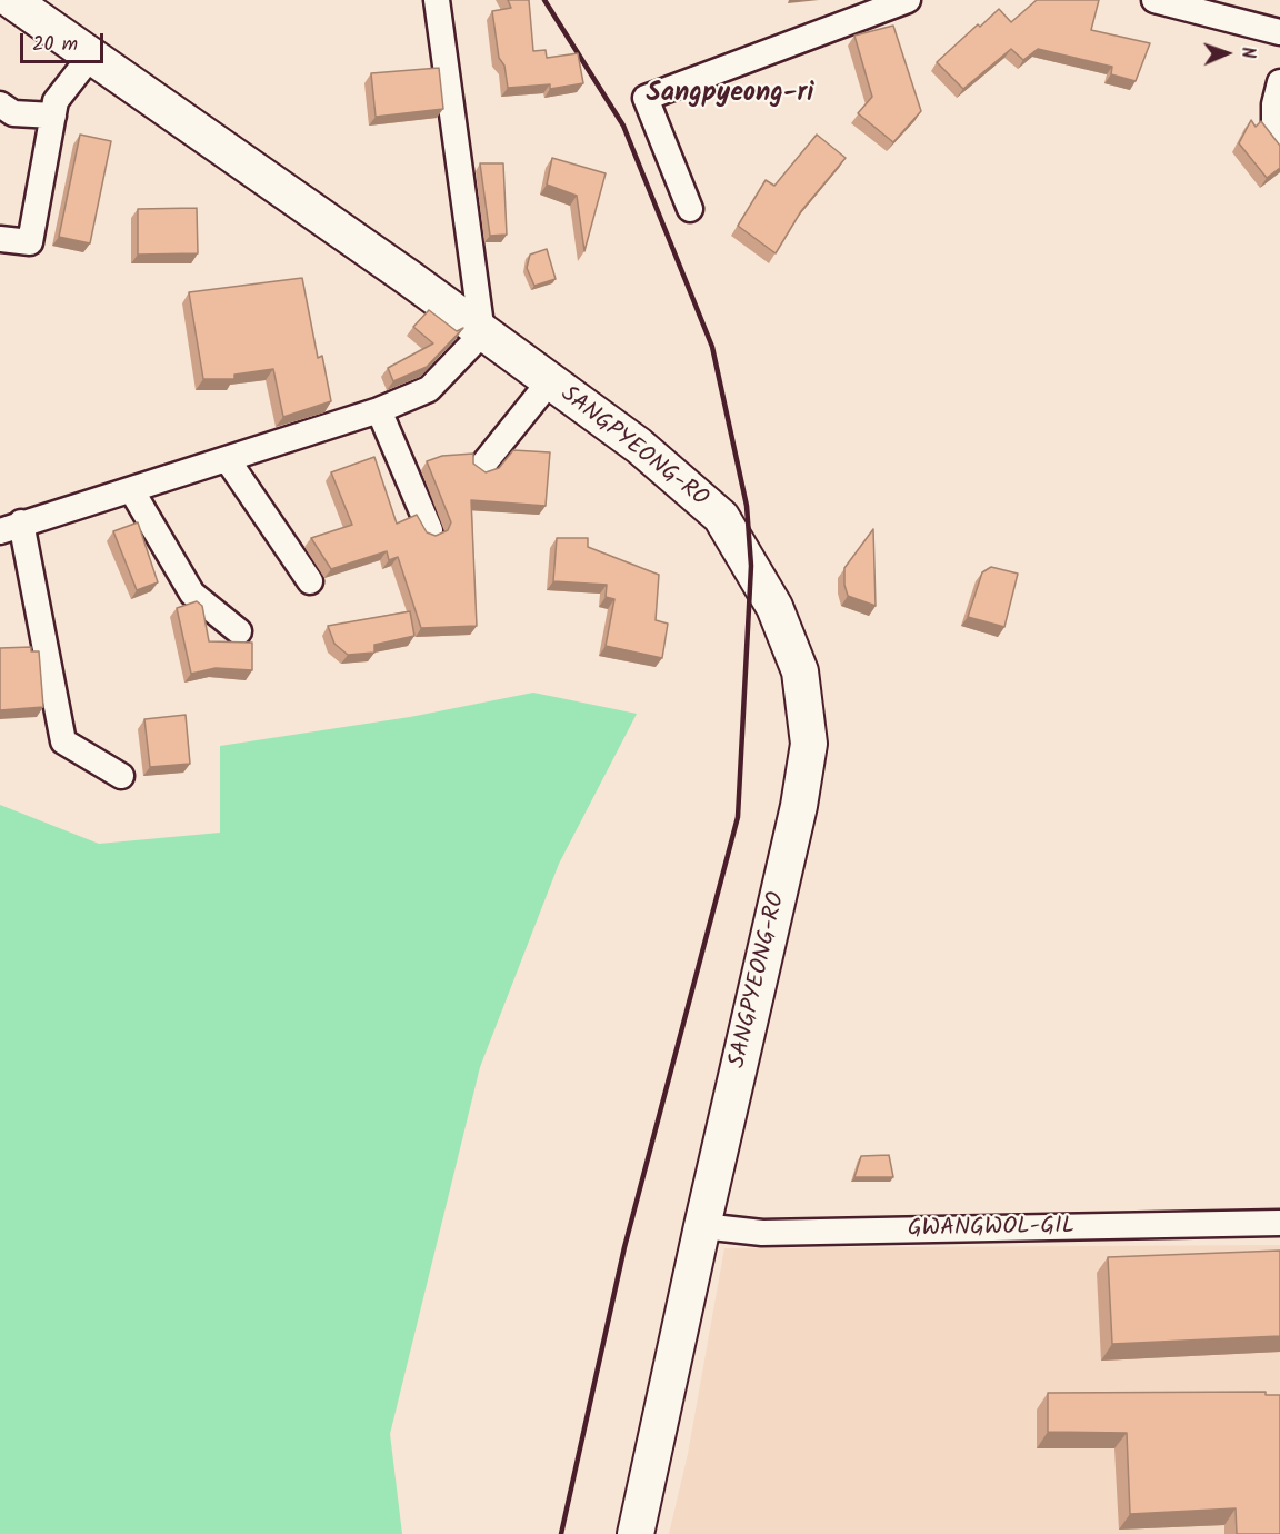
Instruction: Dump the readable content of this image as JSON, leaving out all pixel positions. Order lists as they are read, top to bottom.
{
  "streets": {
    "main road": ["SANGPYEONG-RO"],
    "street": ["GWANGWOL-GIL"]
  },
  "crossings": [
    ["SANGPYEONG-RO", "GWANGWOL-GIL"]
  ],
  "districts": ["Sangpyeong-ri"],
  "scale_bar": "20 m",
  "north": "right"
}
